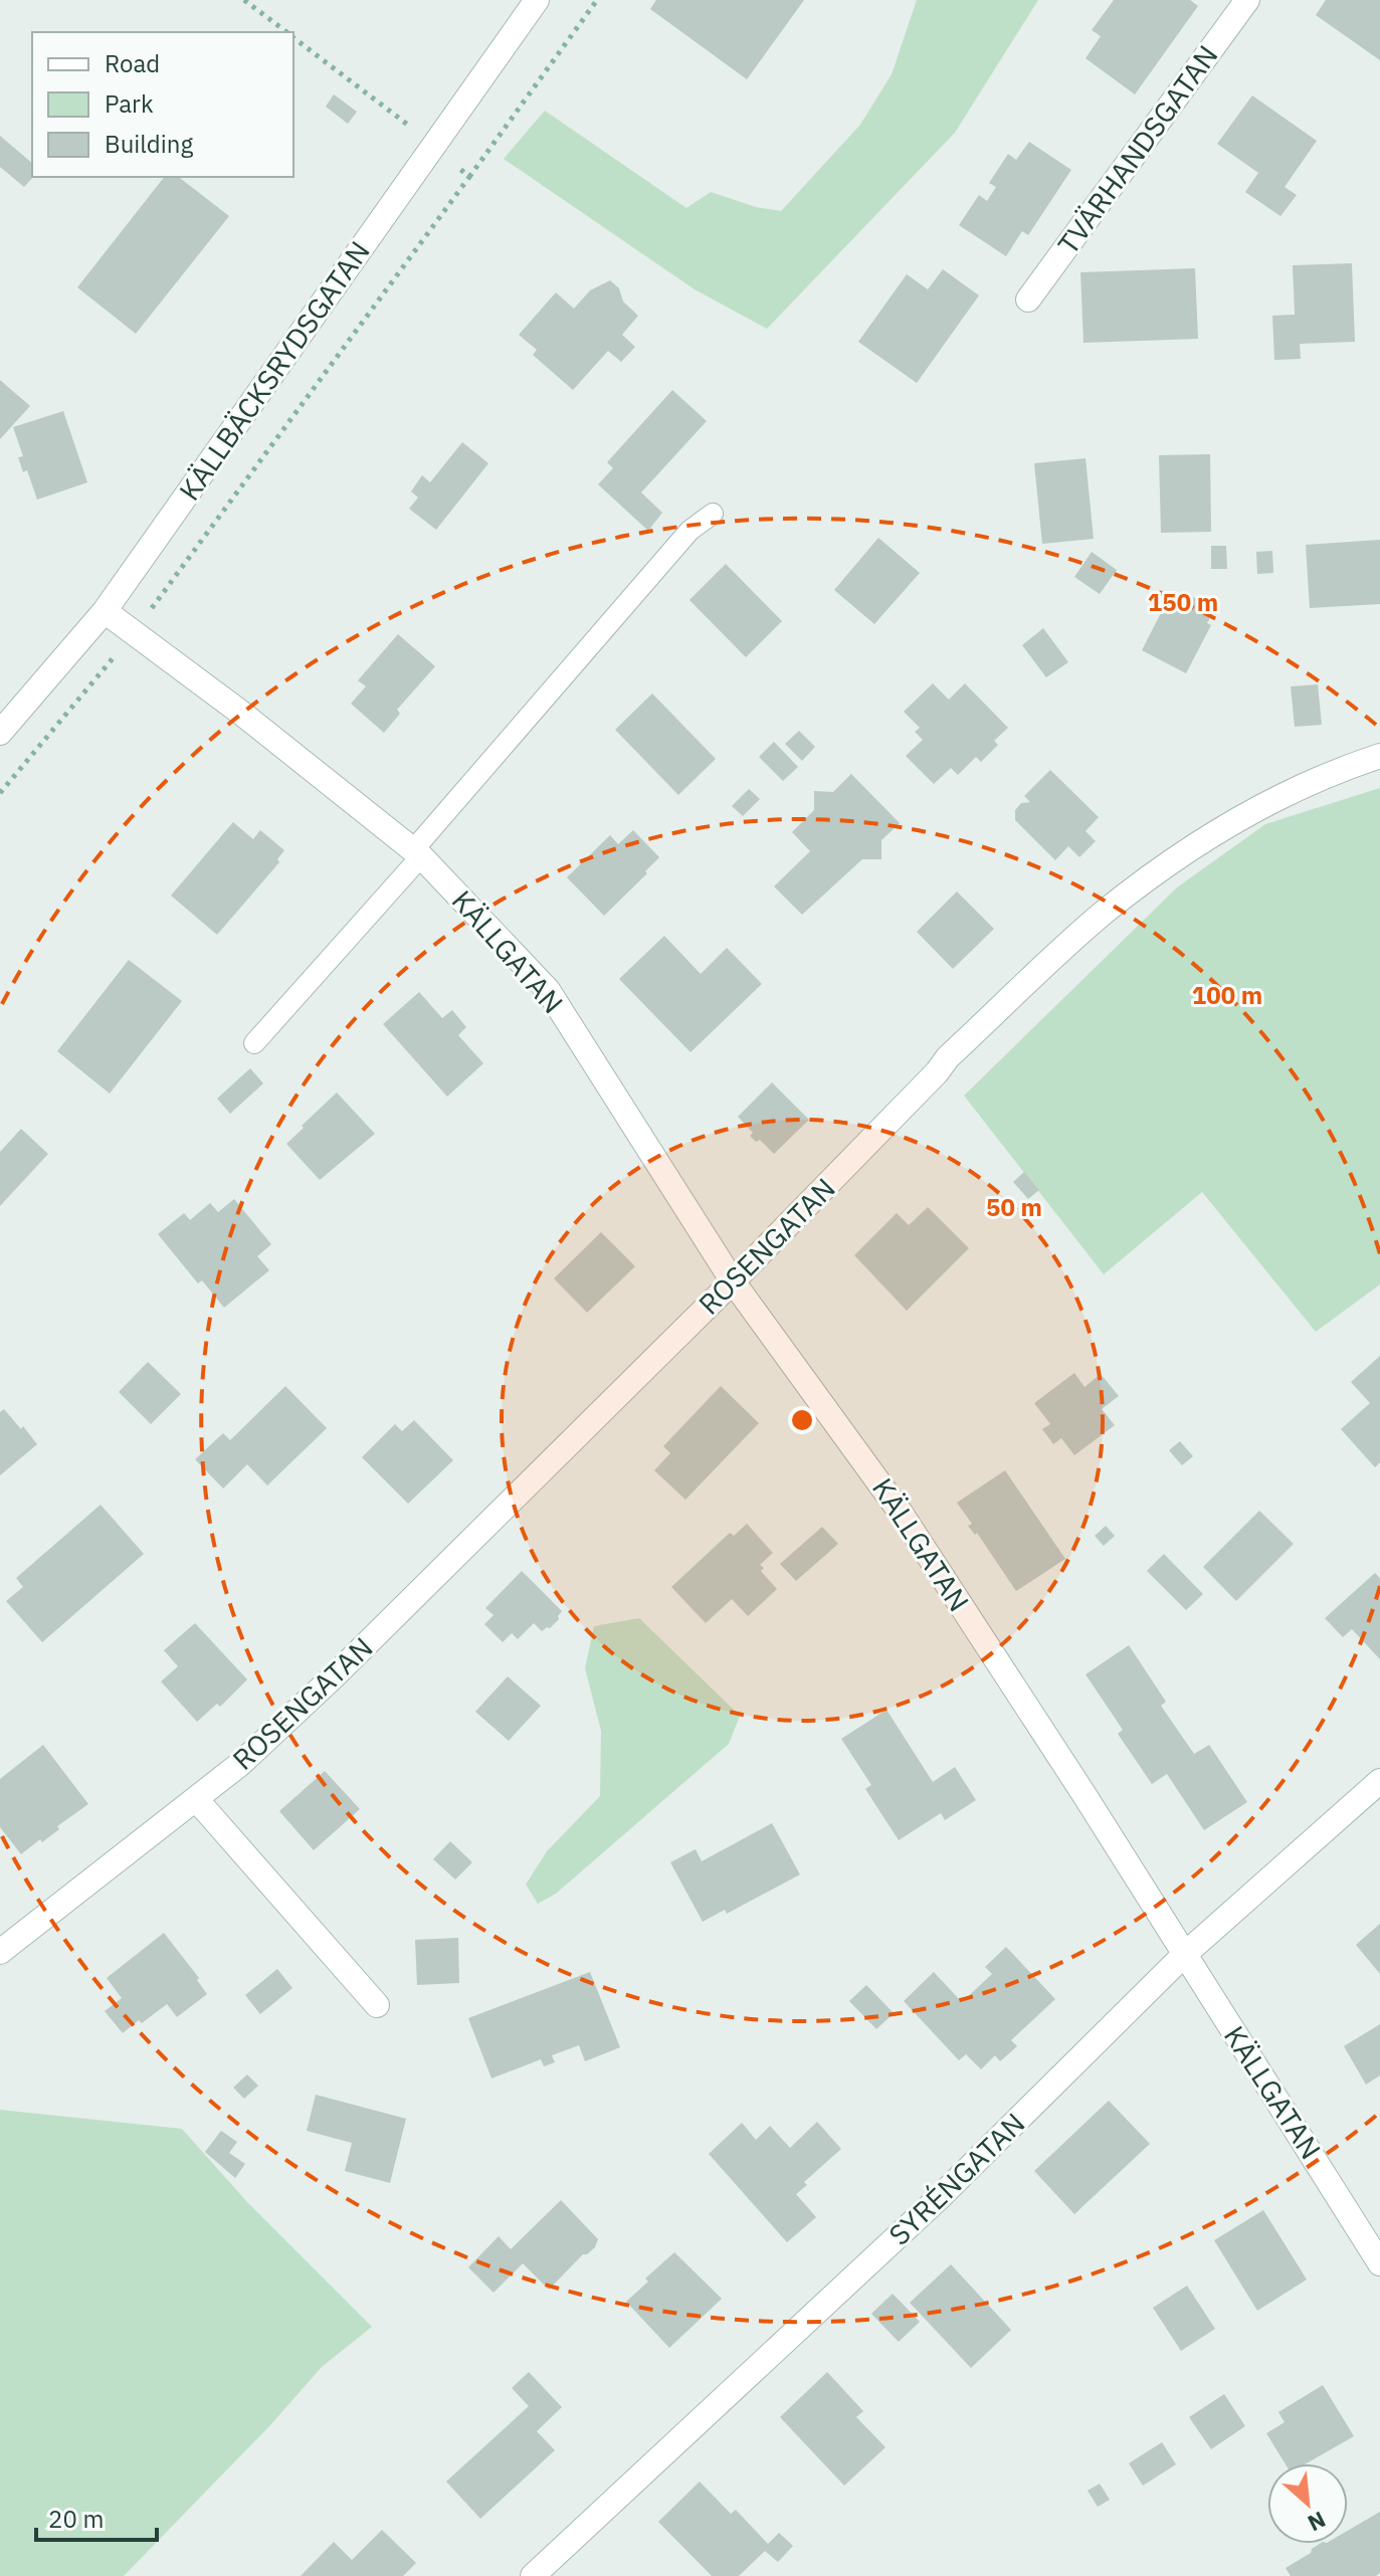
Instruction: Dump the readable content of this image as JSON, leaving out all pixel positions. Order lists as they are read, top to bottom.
{
  "streets": {
    "street": [
      "TVÄRHANDSGATAN",
      "KÄLLBÄCKSRYDSGATAN",
      "KÄLLGATAN",
      "ROSENGATAN",
      "SYRÉNGATAN"
    ]
  },
  "crossings": [
    ["KÄLLBÄCKSRYDSGATAN", "KÄLLGATAN"],
    ["KÄLLGATAN", "ROSENGATAN"],
    ["KÄLLGATAN", "SYRÉNGATAN"]
  ],
  "legend": ["Road", "Park", "Building"],
  "scale_bar": "20 m",
  "north": "bottom right",
  "rings": ["150 m", "100 m", "50 m"]
}
